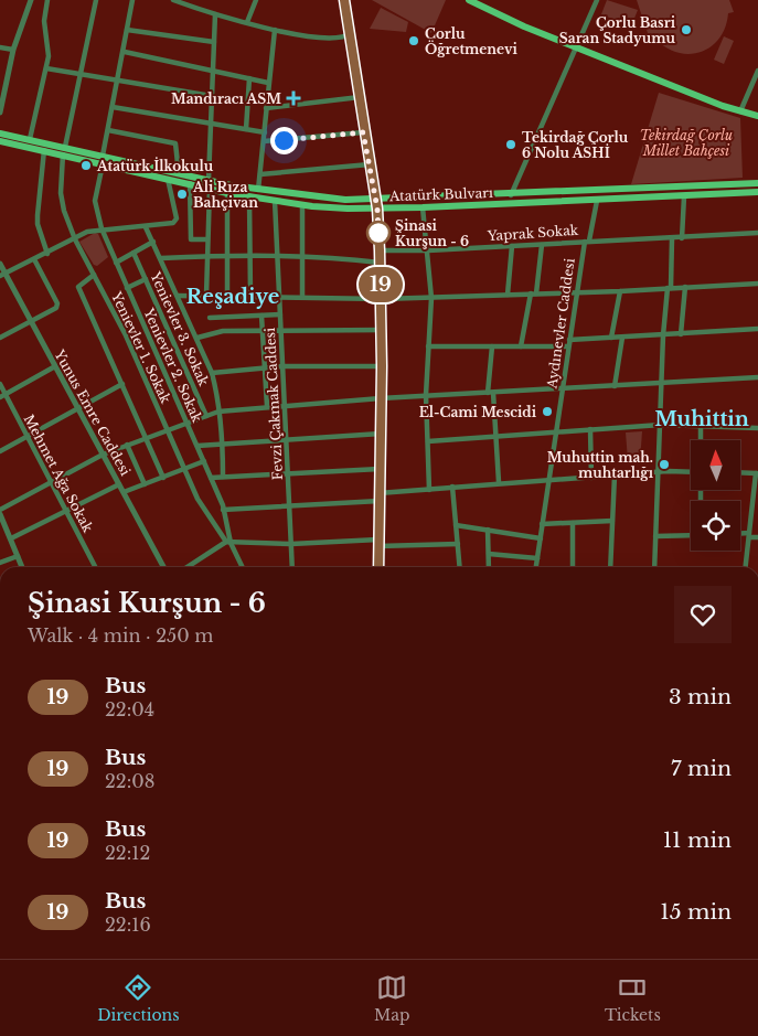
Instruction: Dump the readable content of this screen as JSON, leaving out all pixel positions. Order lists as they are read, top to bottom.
{
  "streets": {
    "main road": ["Atatürk Bulvarı"],
    "street": [
      "Yaprak Sokak",
      "Aydınevler Caddesi",
      "Yenievler 3. Sokak",
      "Yenievler 1. Sokak",
      "Yenievler 2. Sokak",
      "Fevzi Çakmak Caddesi",
      "Yunus Emre Caddesi",
      "Mehmet Ağa Sokak"
    ]
  },
  "crossings": [
    ["Atatürk Bulvarı", "Aydınevler Caddesi"],
    ["Atatürk Bulvarı", "Yenievler 1. Sokak"],
    ["Atatürk Bulvarı", "Yenievler 2. Sokak"],
    ["Atatürk Bulvarı", "Fevzi Çakmak Caddesi"],
    ["Yaprak Sokak", "Aydınevler Caddesi"],
    ["Yenievler 1. Sokak", "Yenievler 2. Sokak"]
  ],
  "districts": ["Reşadiye", "Muhittin"],
  "parks": ["Tekirdağ Çorlu Millet Bahçesi"],
  "places": {
    "other": [
      "Çorlu Basri Saran Stadyumu",
      "Çorlu Öğretmenevi",
      "Tekirdağ Çorlu 6 Nolu ASHİ",
      "Atatürk İlkokulu",
      "Ali Rıza Bahçivan",
      "Şinasi Kurşun - 6",
      "El-Cami Mescidi",
      "Muhuttin mah. muhtarlığı"
    ],
    "health": ["Mandıracı ASM"]
  },
  "lines": ["bus line 19"],
  "north": "top",
  "page": {
    "on_map": "19",
    "heading": ["Şinasi Kurşun - 6", "Walk · 4 min · 250 m"],
    "list": [
      {
        "mark": "19",
        "name": "Bus",
        "note": "22:04",
        "value": "3 min"
      },
      {
        "mark": "19",
        "name": "Bus",
        "note": "22:08",
        "value": "7 min"
      },
      {
        "mark": "19",
        "name": "Bus",
        "note": "22:12",
        "value": "11 min"
      },
      {
        "mark": "19",
        "name": "Bus",
        "note": "22:16",
        "value": "15 min"
      }
    ],
    "tabs": ["Directions", "Map", "Tickets"]
  }
}
